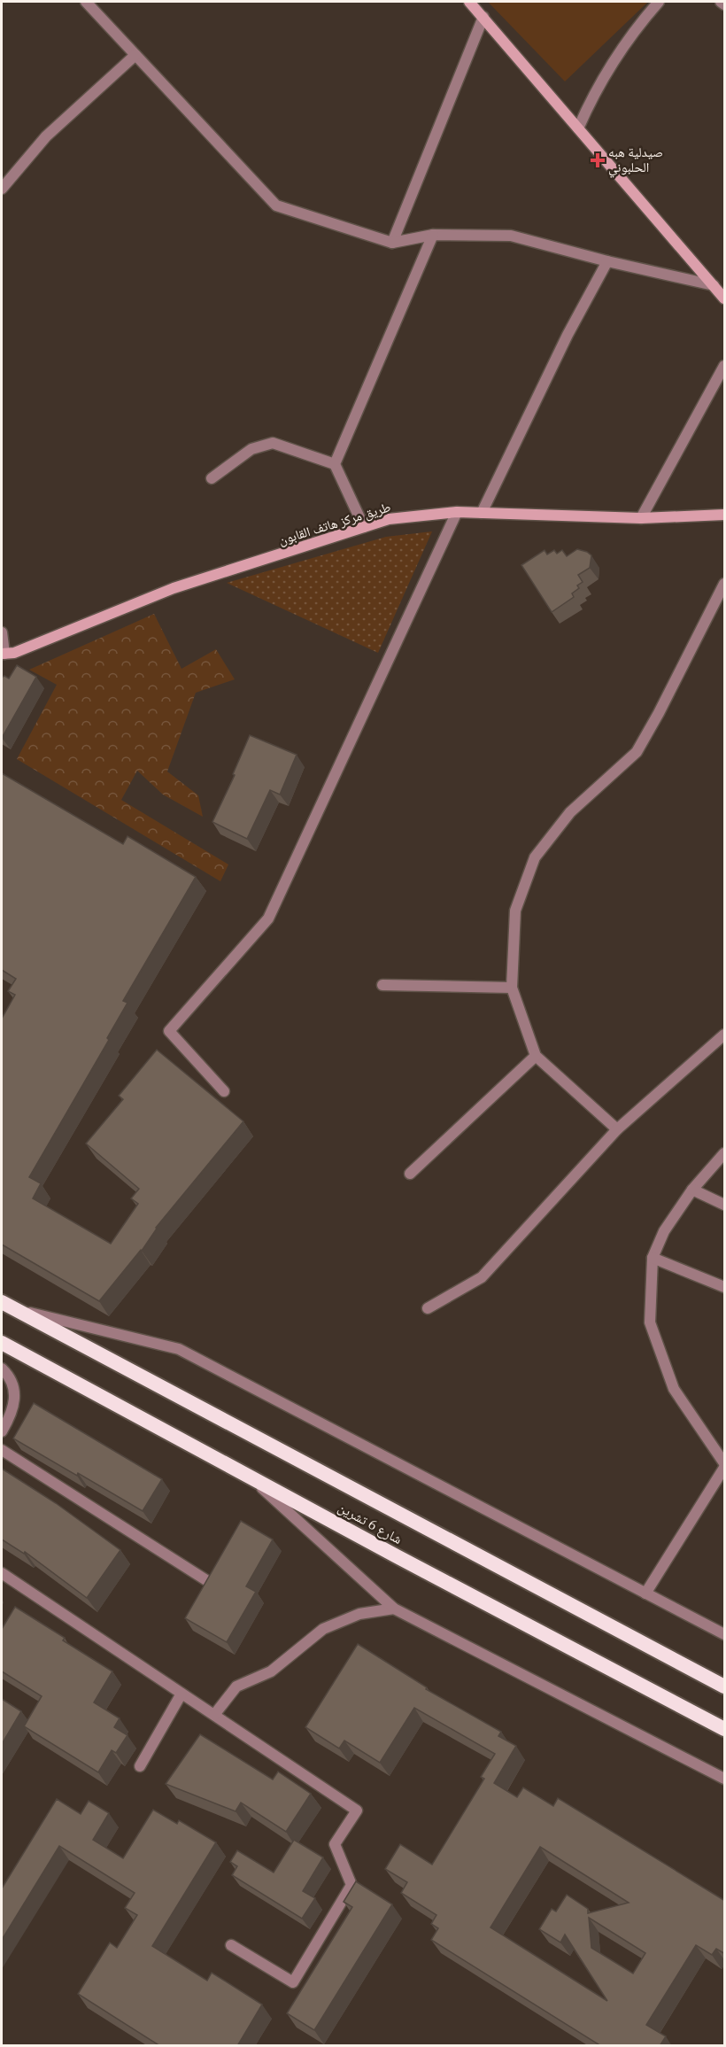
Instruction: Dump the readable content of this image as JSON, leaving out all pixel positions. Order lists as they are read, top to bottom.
{
  "streets": {
    "highway": ["شارع 6 تشرين"],
    "main road": ["طريق مركز هاتف القابون"]
  },
  "places": {
    "health": ["صيدلية هبه الحلبوني"]
  }
}
